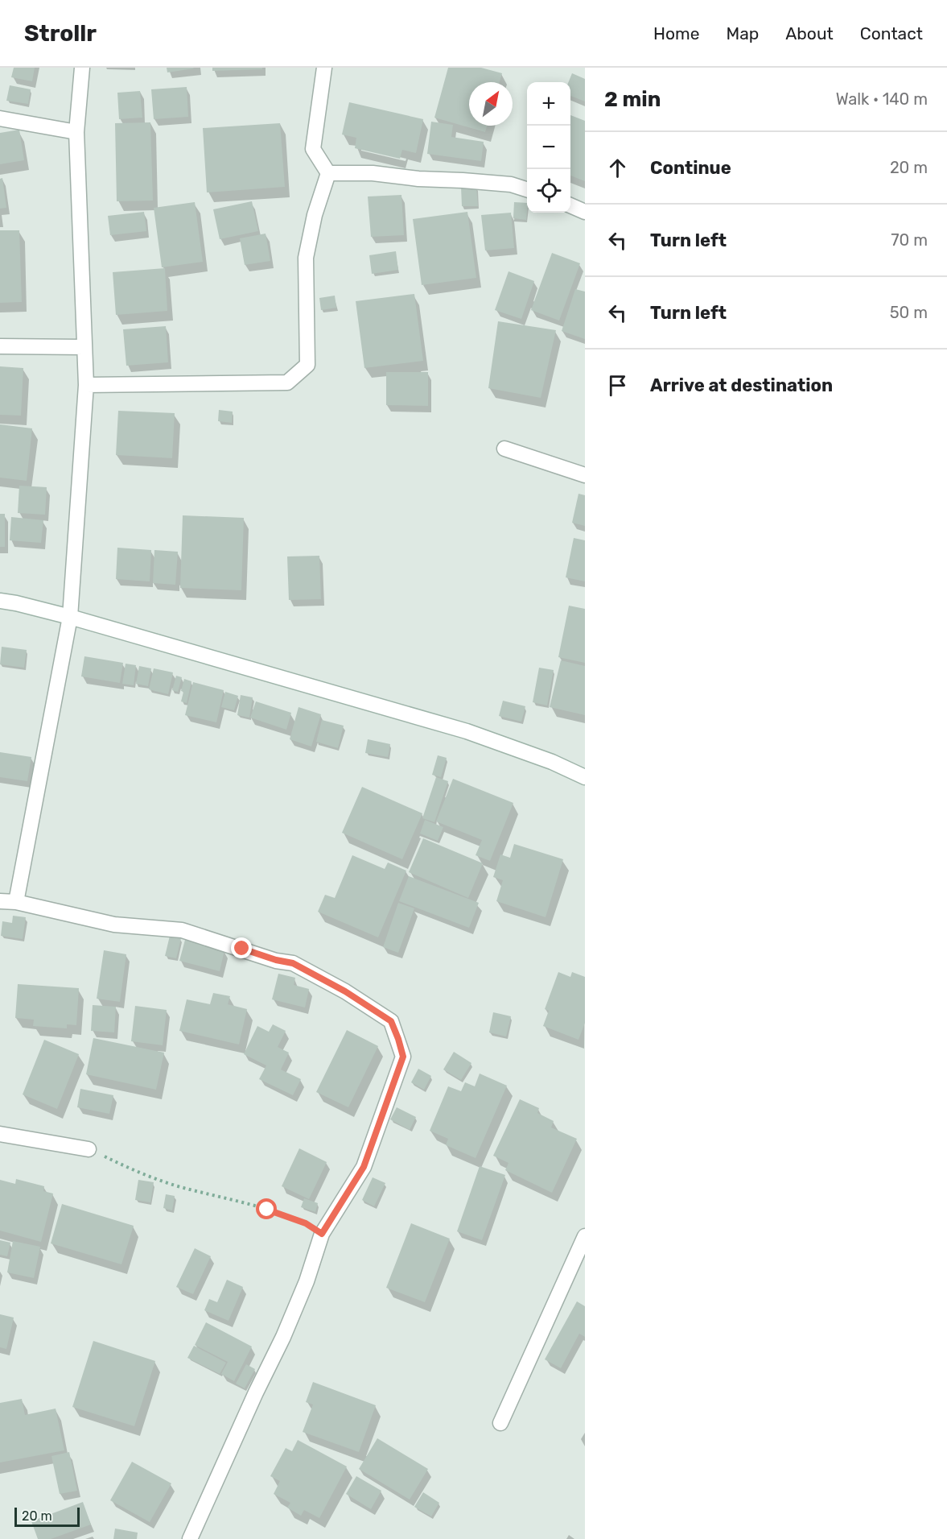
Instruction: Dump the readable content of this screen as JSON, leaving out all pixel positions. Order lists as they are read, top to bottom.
{
  "scale_bar": "20 m",
  "north": "top right",
  "page": {
    "header": "Strollr",
    "nav": [
      "Home",
      "Map",
      "About",
      "Contact"
    ],
    "heading": ["2 min", "Walk · 140 m"],
    "map_buttons": ["+", "−"],
    "list": [
      ["Continue", "20 m"],
      ["Turn left", "70 m"],
      ["Turn left", "50 m"],
      "Arrive at destination"
    ],
    "scale": "20 m"
  }
}
